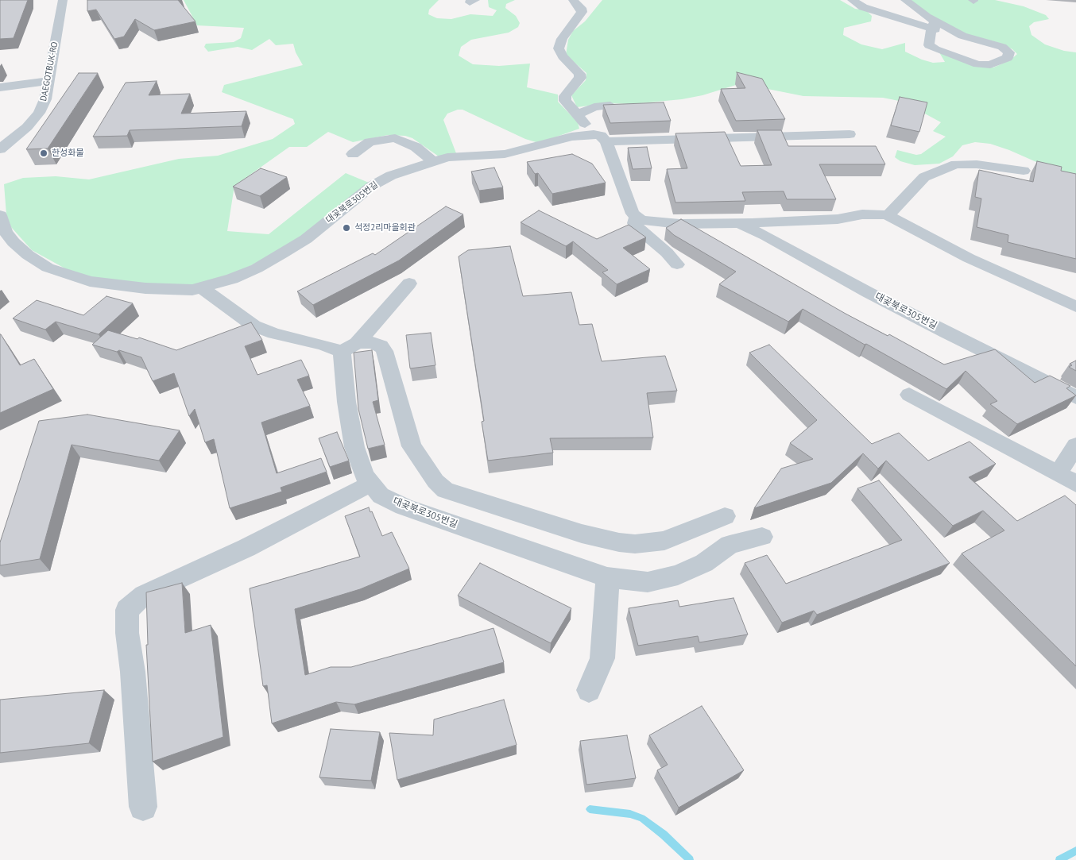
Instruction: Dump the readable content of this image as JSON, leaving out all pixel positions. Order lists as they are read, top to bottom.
{
  "streets": {
    "street": ["DAEGOTBUK-RO", "대곶북로305번길"]
  },
  "places": ["한성화물", "석정2리마을회관"]
}
